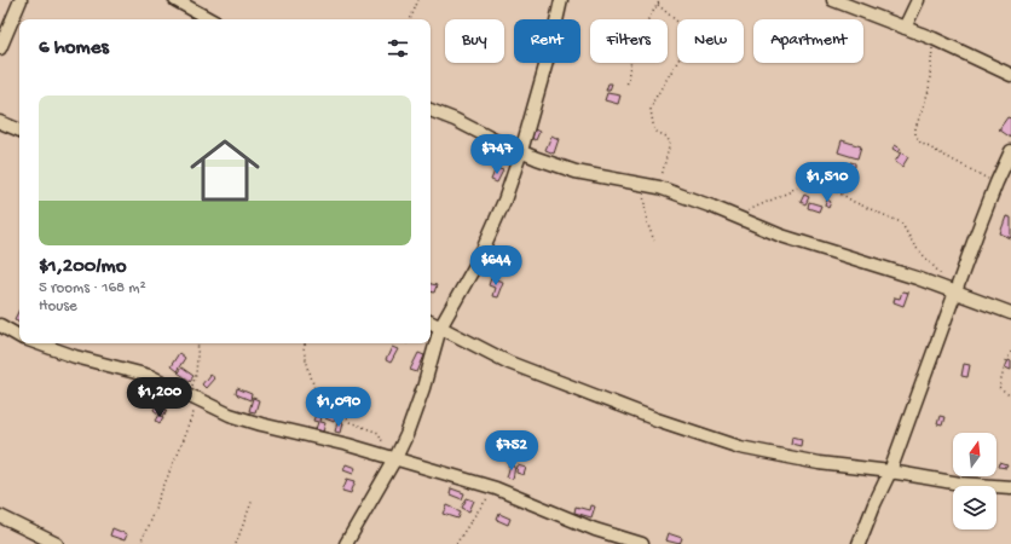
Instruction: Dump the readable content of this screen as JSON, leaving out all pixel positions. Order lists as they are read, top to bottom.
{
  "north": "top",
  "page": {
    "chip": [
      "Buy",
      "Rent",
      "Filters",
      "New",
      "Apartment"
    ],
    "heading": "6 homes",
    "list": [
      {
        "name": "$1,200/mo",
        "note": "5 rooms · 168 m² · House"
      }
    ],
    "price": [
      "$747",
      "$1,510",
      "$644",
      "$1,200",
      "$1,090",
      "$752"
    ]
  }
}
